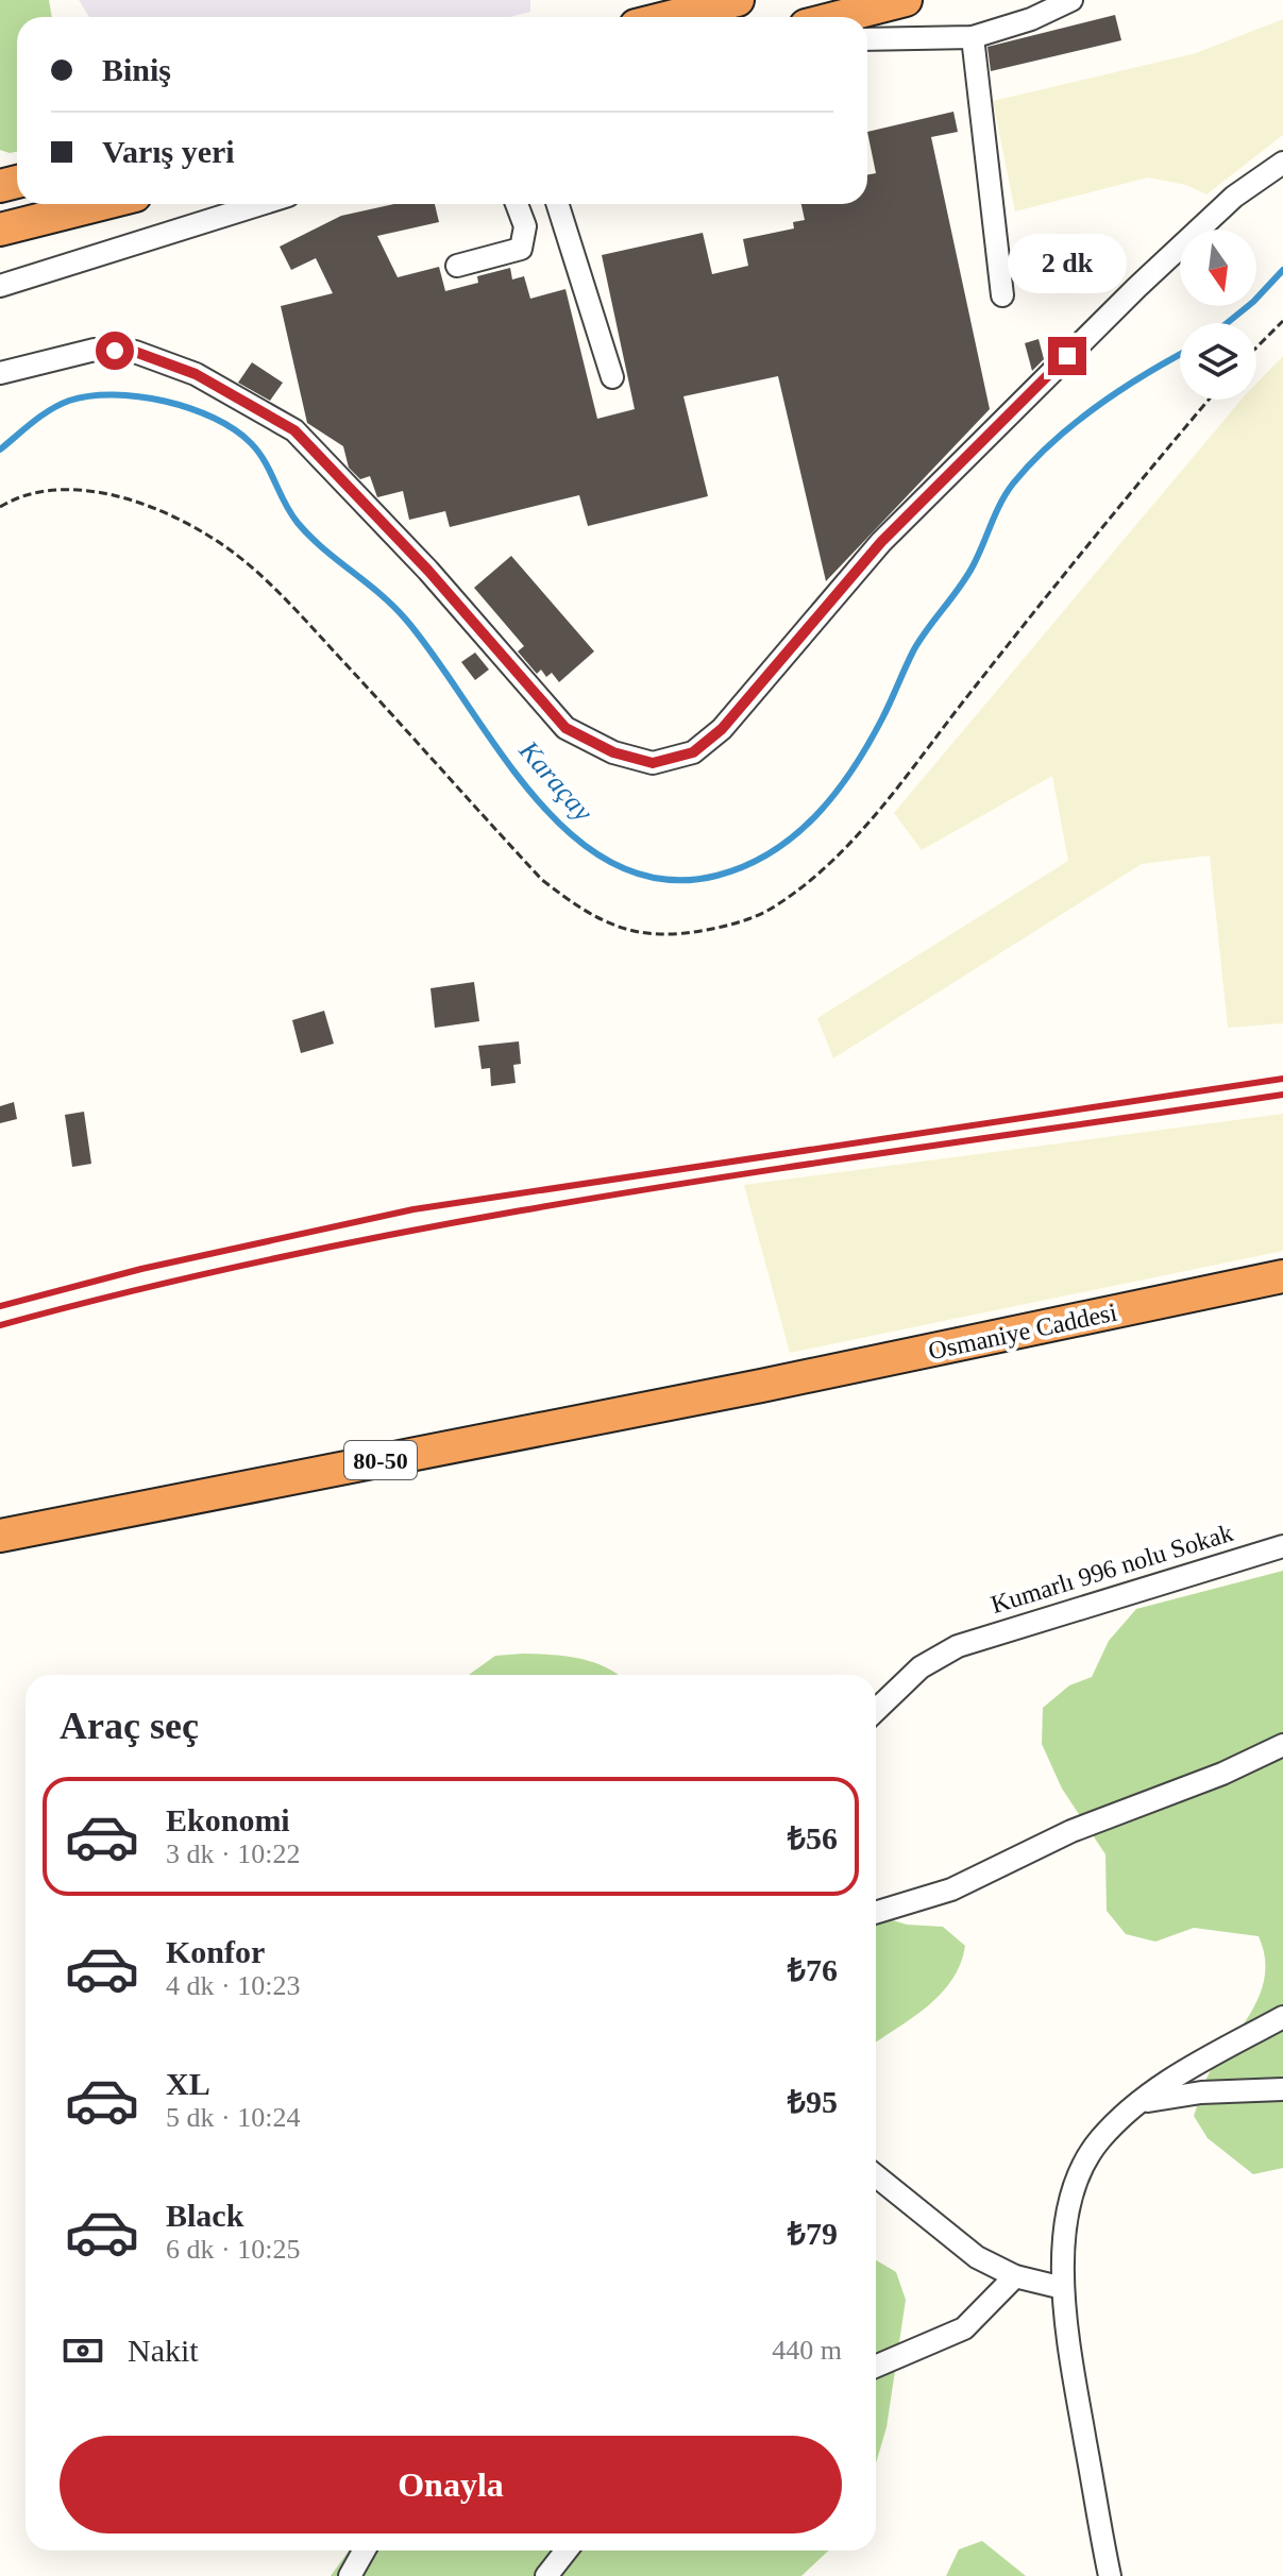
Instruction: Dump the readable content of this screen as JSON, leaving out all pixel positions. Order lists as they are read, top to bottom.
{
  "streets": {
    "highway": ["Osmaniye Caddesi", "80-50"],
    "street": ["Kumarlı 996 nolu Sokak"]
  },
  "water": ["Karaçay"],
  "north": "bottom",
  "page": {
    "banner": ["Biniş", "Varış yeri"],
    "bubble": "2 dk",
    "heading": "Araç seç",
    "list": [
      {
        "name": "Ekonomi",
        "note": "3 dk · 10:22",
        "value": "₺56"
      },
      {
        "name": "Konfor",
        "note": "4 dk · 10:23",
        "value": "₺76"
      },
      {
        "name": "XL",
        "note": "5 dk · 10:24",
        "value": "₺95"
      },
      {
        "name": "Black",
        "note": "6 dk · 10:25",
        "value": "₺79"
      }
    ],
    "pay": ["Nakit", "440 m"],
    "buttons": "Onayla"
  }
}
